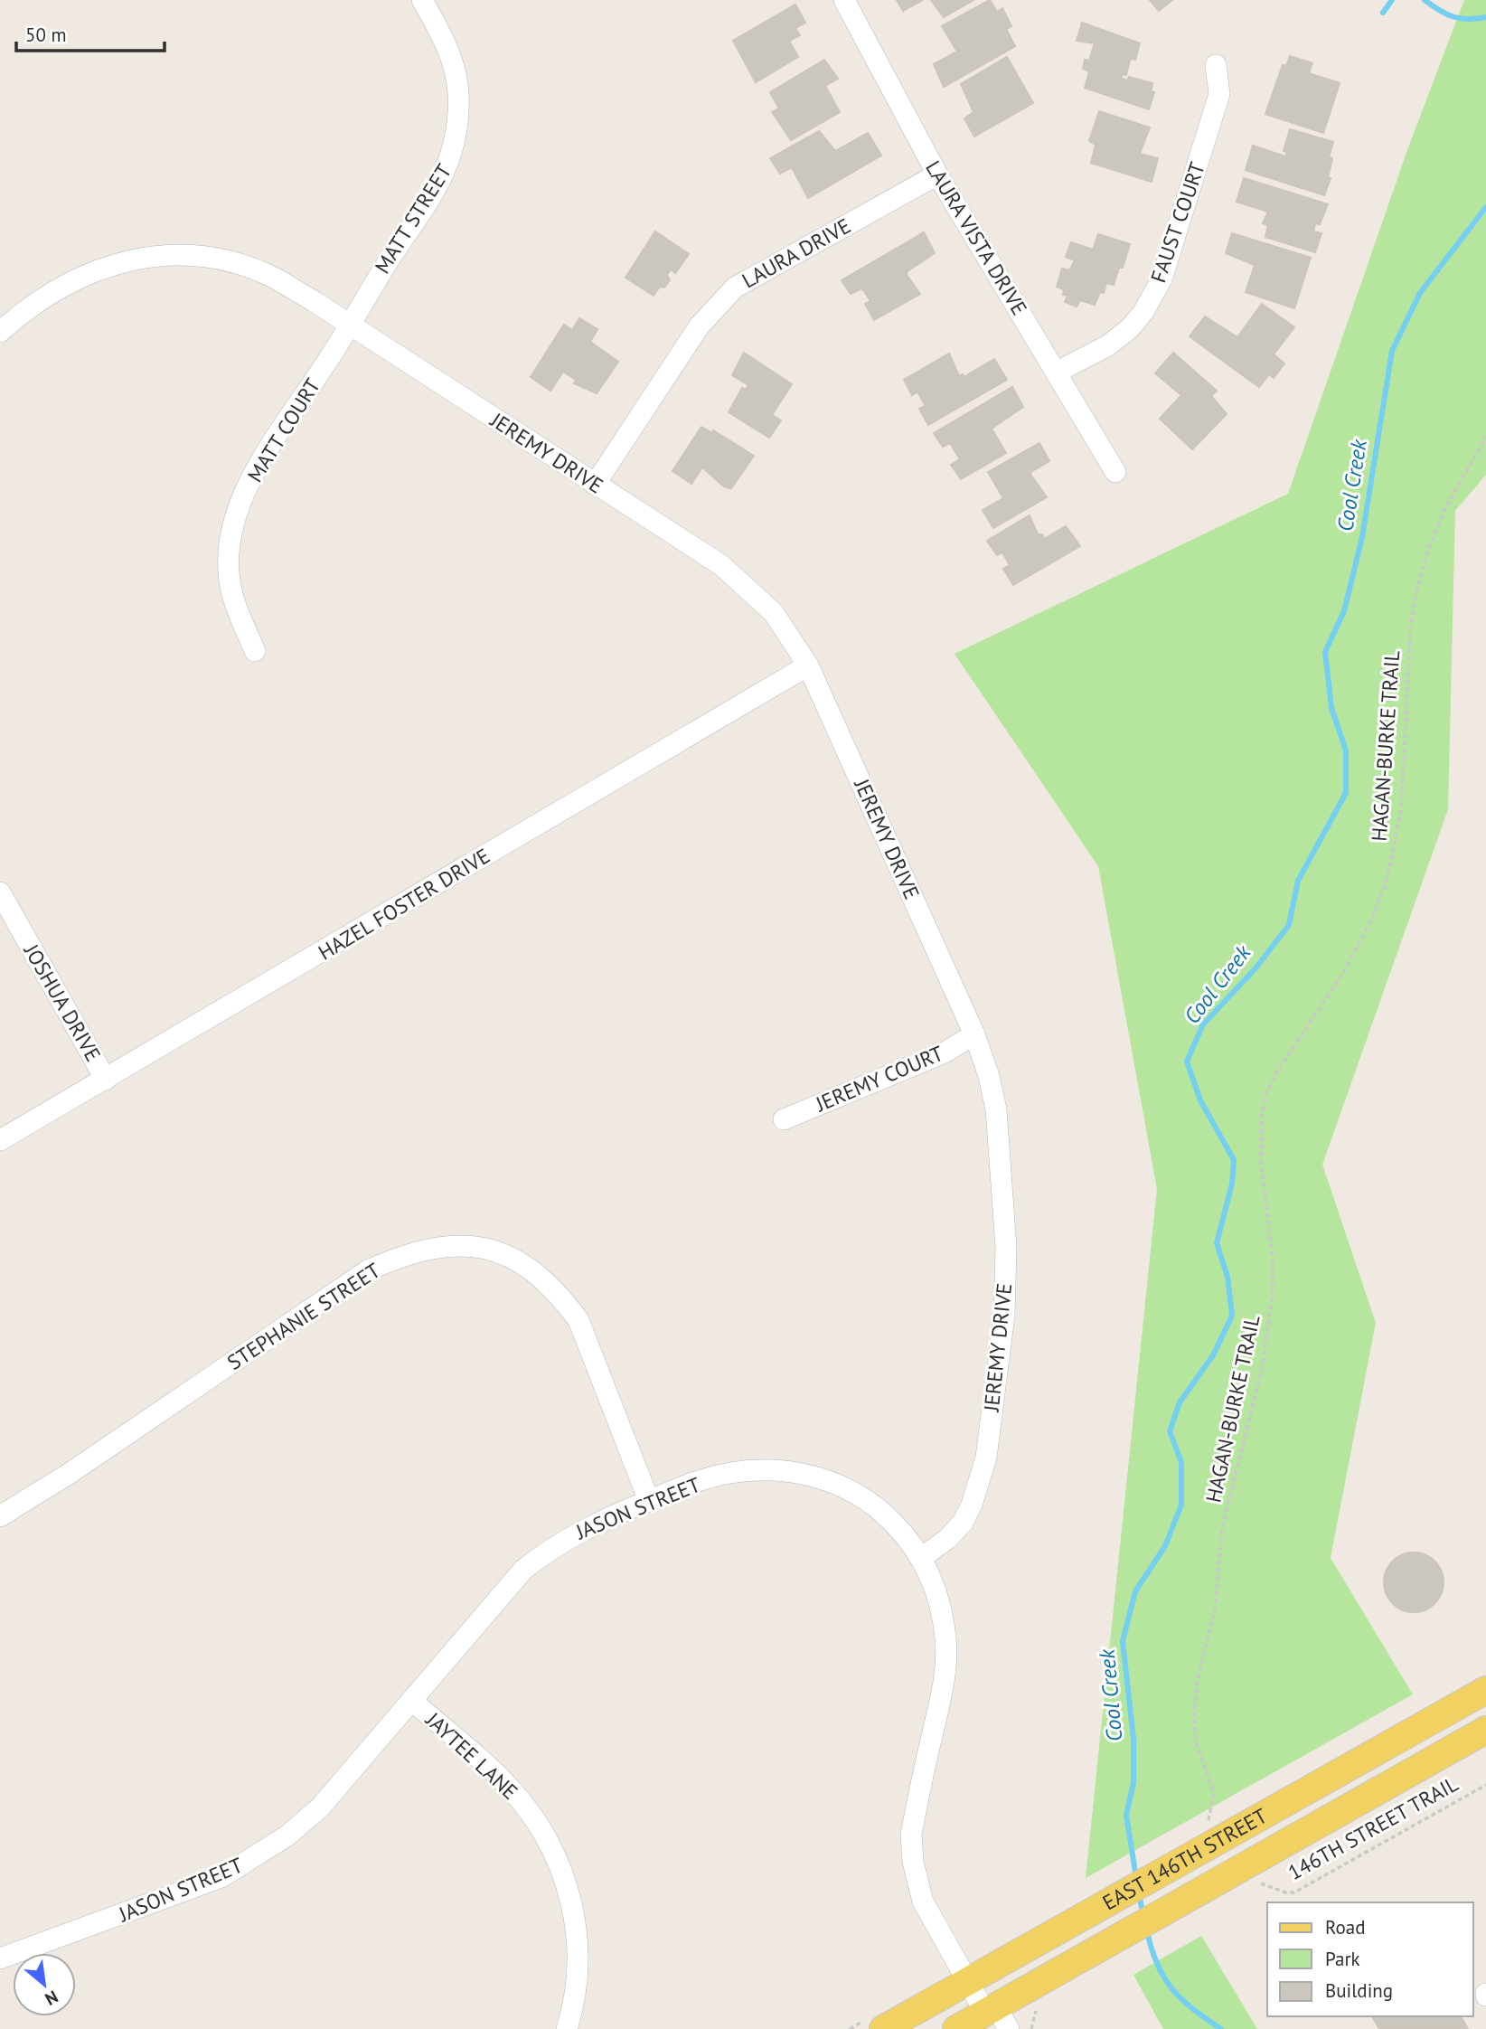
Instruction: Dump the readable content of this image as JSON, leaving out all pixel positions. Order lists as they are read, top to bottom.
{
  "streets": {
    "main road": ["EAST 146TH STREET"],
    "street": [
      "MATT STREET",
      "FAUST COURT",
      "LAURA VISTA DRIVE",
      "LAURA DRIVE",
      "MATT COURT",
      "JEREMY DRIVE",
      "HAZEL FOSTER DRIVE",
      "JOSHUA DRIVE",
      "JEREMY COURT",
      "STEPHANIE STREET",
      "JASON STREET",
      "JAYTEE LANE"
    ],
    "path": ["HAGAN-BURKE TRAIL", "146TH STREET TRAIL"]
  },
  "crossings": [
    ["MATT STREET", "MATT COURT"],
    ["MATT STREET", "JEREMY DRIVE"],
    ["FAUST COURT", "LAURA VISTA DRIVE"],
    ["LAURA VISTA DRIVE", "LAURA DRIVE"],
    ["LAURA DRIVE", "JEREMY DRIVE"],
    ["MATT COURT", "JEREMY DRIVE"],
    ["JEREMY DRIVE", "HAZEL FOSTER DRIVE"],
    ["JEREMY DRIVE", "JEREMY COURT"],
    ["JEREMY DRIVE", "JASON STREET"],
    ["HAZEL FOSTER DRIVE", "JOSHUA DRIVE"],
    ["STEPHANIE STREET", "JASON STREET"],
    ["JASON STREET", "JAYTEE LANE"],
    ["JASON STREET", "EAST 146TH STREET"]
  ],
  "water": ["Cool Creek"],
  "legend": ["Road", "Park", "Building"],
  "scale_bar": "50 m",
  "north": "bottom right"
}
